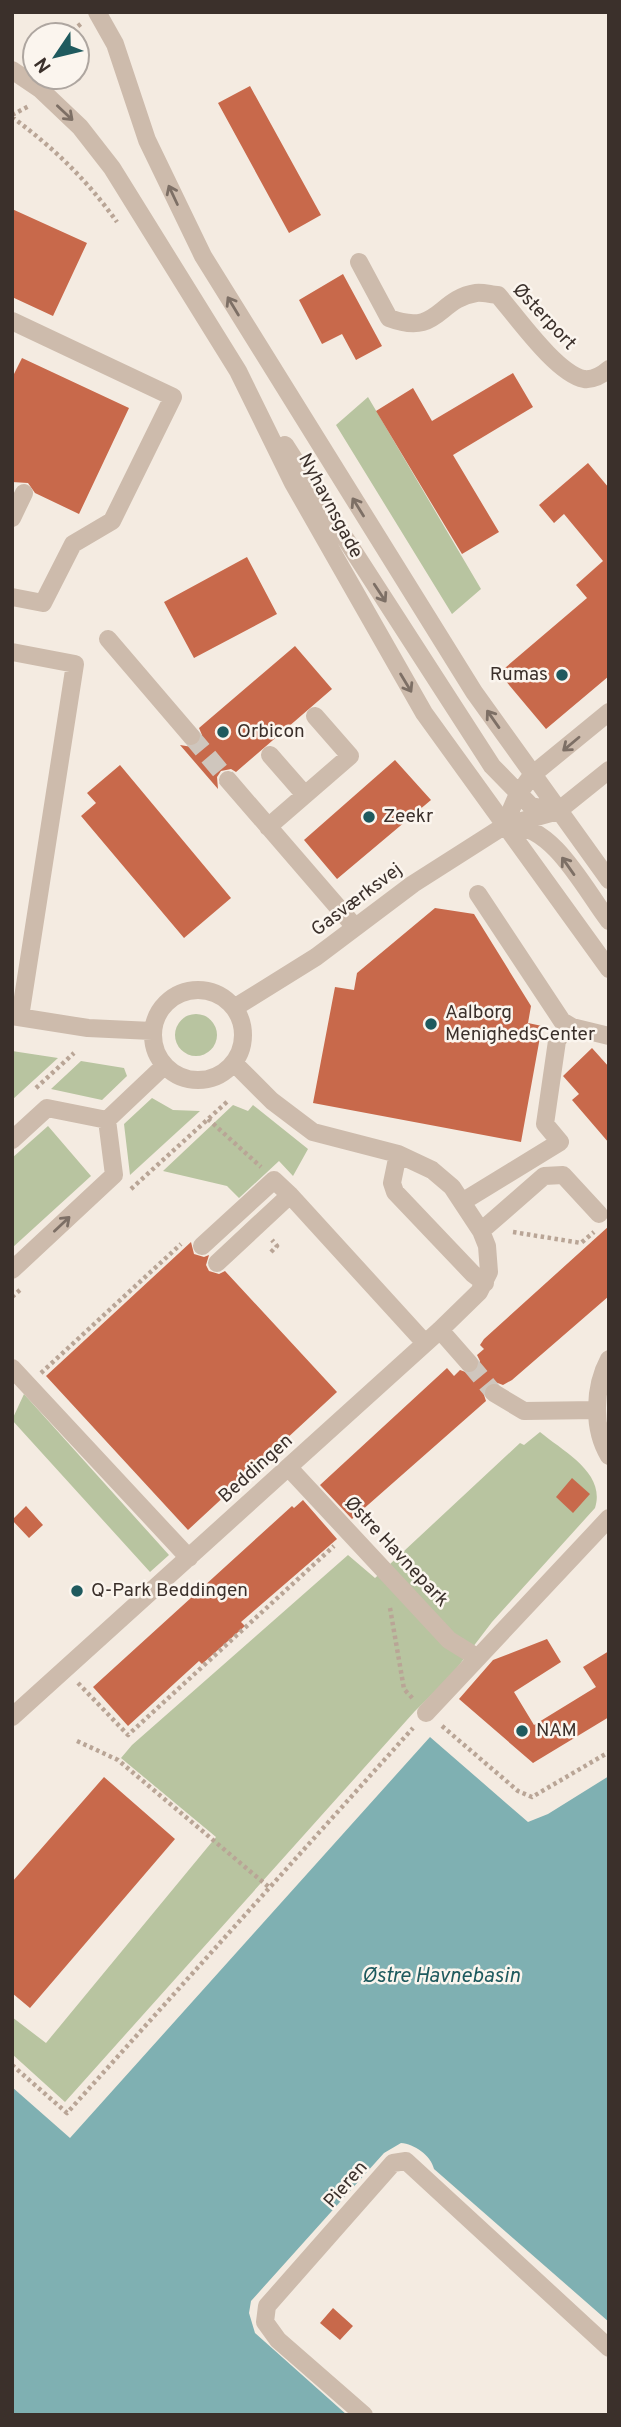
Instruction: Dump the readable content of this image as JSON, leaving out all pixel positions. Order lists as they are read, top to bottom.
{
  "streets": {
    "street": [
      "Østerport",
      "Nyhavnsgade",
      "Gasværksvej",
      "Beddingen",
      "Østre Havnepark",
      "Pieren"
    ]
  },
  "crossings": [
    ["Nyhavnsgade", "Gasværksvej"],
    ["Beddingen", "Østre Havnepark"]
  ],
  "water": ["Østre Havnebasin"],
  "places": [
    "Rumas",
    "Orbicon",
    "Zeekr",
    "Aalborg MenighedsCenter",
    "Q-Park Beddingen",
    "NAM"
  ],
  "north": "bottom left"
}
